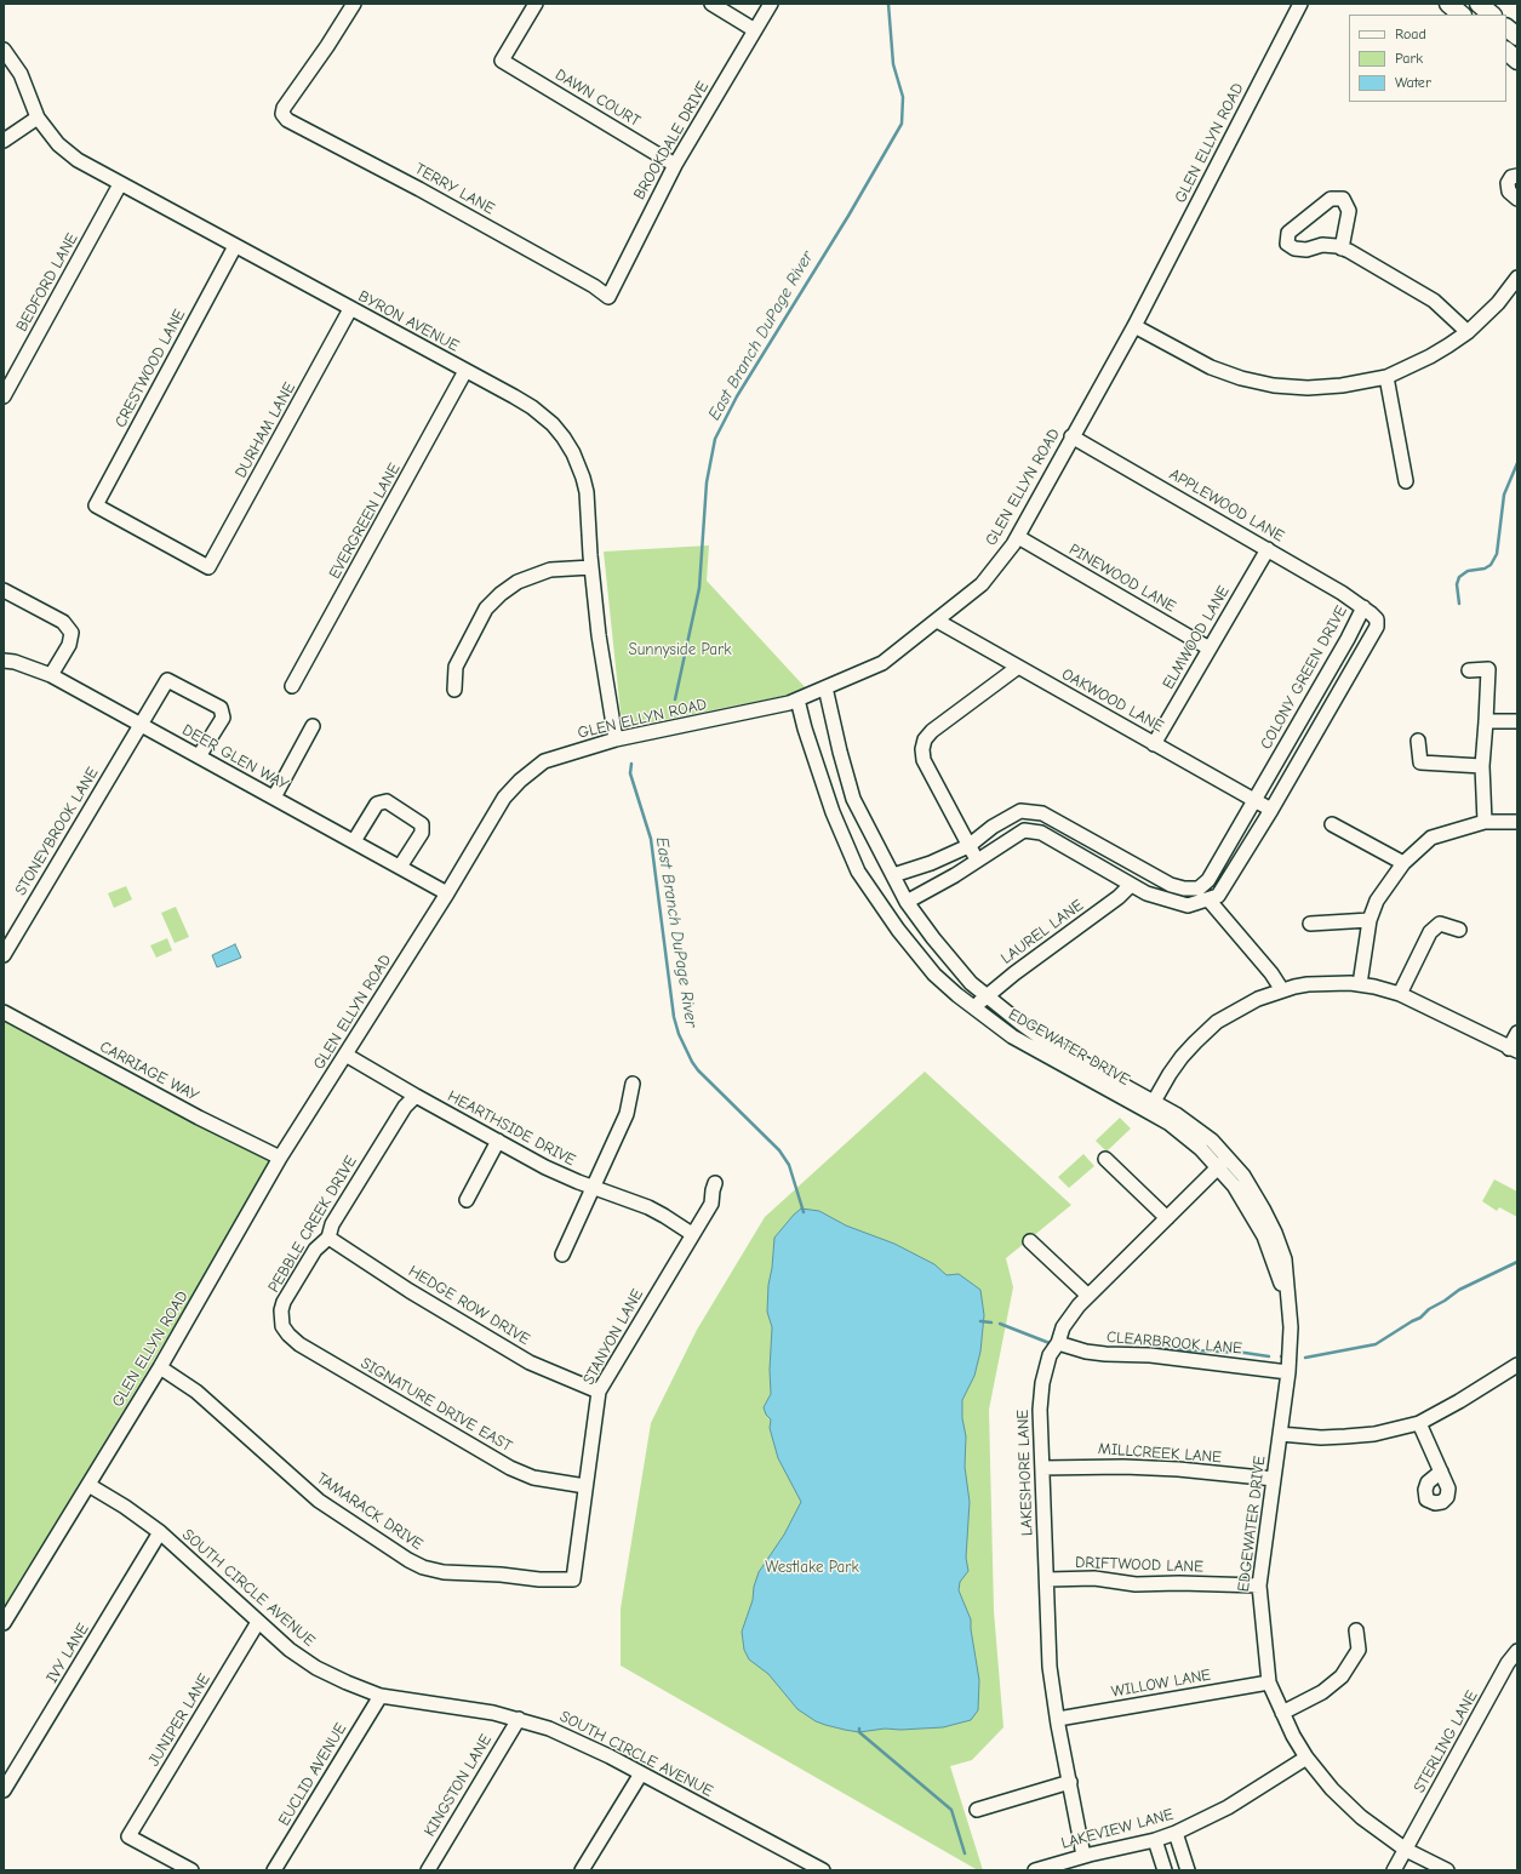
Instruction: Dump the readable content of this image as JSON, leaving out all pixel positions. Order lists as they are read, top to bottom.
{
  "streets": {
    "street": [
      "DAWN COURT",
      "BROOKDALE DRIVE",
      "GLEN ELLYN ROAD",
      "TERRY LANE",
      "BEDFORD LANE",
      "BYRON AVENUE",
      "CRESTWOOD LANE",
      "DURHAM LANE",
      "APPLEWOOD LANE",
      "EVERGREEN LANE",
      "PINEWOOD LANE",
      "ELMWOOD LANE",
      "COLONY GREEN DRIVE",
      "OAKWOOD LANE",
      "DEER GLEN WAY",
      "STONEYBROOK LANE",
      "LAUREL LANE",
      "EDGEWATER DRIVE",
      "CARRIAGE WAY",
      "HEARTHSIDE DRIVE",
      "PEBBLE CREEK DRIVE",
      "HEDGE ROW DRIVE",
      "STANYON LANE",
      "CLEARBROOK LANE",
      "SIGNATURE DRIVE EAST",
      "MILLCREEK LANE",
      "LAKESHORE LANE",
      "TAMARACK DRIVE",
      "DRIFTWOOD LANE",
      "SOUTH CIRCLE AVENUE",
      "IVY LANE",
      "WILLOW LANE",
      "JUNIPER LANE",
      "STERLING LANE",
      "EUCLID AVENUE",
      "KINGSTON LANE",
      "LAKEVIEW LANE"
    ]
  },
  "crossings": [
    ["DAWN COURT", "BROOKDALE DRIVE"],
    ["BROOKDALE DRIVE", "TERRY LANE"],
    ["GLEN ELLYN ROAD", "BYRON AVENUE"],
    ["GLEN ELLYN ROAD", "APPLEWOOD LANE"],
    ["GLEN ELLYN ROAD", "PINEWOOD LANE"],
    ["GLEN ELLYN ROAD", "OAKWOOD LANE"],
    ["GLEN ELLYN ROAD", "DEER GLEN WAY"],
    ["GLEN ELLYN ROAD", "EDGEWATER DRIVE"],
    ["GLEN ELLYN ROAD", "CARRIAGE WAY"],
    ["GLEN ELLYN ROAD", "HEARTHSIDE DRIVE"],
    ["GLEN ELLYN ROAD", "TAMARACK DRIVE"],
    ["GLEN ELLYN ROAD", "SOUTH CIRCLE AVENUE"],
    ["BEDFORD LANE", "BYRON AVENUE"],
    ["BYRON AVENUE", "CRESTWOOD LANE"],
    ["BYRON AVENUE", "DURHAM LANE"],
    ["BYRON AVENUE", "EVERGREEN LANE"],
    ["CRESTWOOD LANE", "DURHAM LANE"],
    ["APPLEWOOD LANE", "ELMWOOD LANE"],
    ["APPLEWOOD LANE", "COLONY GREEN DRIVE"],
    ["PINEWOOD LANE", "ELMWOOD LANE"],
    ["ELMWOOD LANE", "OAKWOOD LANE"],
    ["COLONY GREEN DRIVE", "OAKWOOD LANE"],
    ["COLONY GREEN DRIVE", "EDGEWATER DRIVE"],
    ["DEER GLEN WAY", "STONEYBROOK LANE"],
    ["LAUREL LANE", "EDGEWATER DRIVE"],
    ["EDGEWATER DRIVE", "CLEARBROOK LANE"],
    ["EDGEWATER DRIVE", "MILLCREEK LANE"],
    ["EDGEWATER DRIVE", "LAKESHORE LANE"],
    ["EDGEWATER DRIVE", "DRIFTWOOD LANE"],
    ["EDGEWATER DRIVE", "WILLOW LANE"],
    ["EDGEWATER DRIVE", "STERLING LANE"],
    ["EDGEWATER DRIVE", "LAKEVIEW LANE"],
    ["HEARTHSIDE DRIVE", "PEBBLE CREEK DRIVE"],
    ["HEARTHSIDE DRIVE", "STANYON LANE"],
    ["PEBBLE CREEK DRIVE", "HEDGE ROW DRIVE"],
    ["PEBBLE CREEK DRIVE", "SIGNATURE DRIVE EAST"],
    ["HEDGE ROW DRIVE", "STANYON LANE"],
    ["STANYON LANE", "SIGNATURE DRIVE EAST"],
    ["STANYON LANE", "TAMARACK DRIVE"],
    ["CLEARBROOK LANE", "LAKESHORE LANE"],
    ["MILLCREEK LANE", "LAKESHORE LANE"],
    ["LAKESHORE LANE", "DRIFTWOOD LANE"],
    ["LAKESHORE LANE", "WILLOW LANE"],
    ["LAKESHORE LANE", "LAKEVIEW LANE"],
    ["SOUTH CIRCLE AVENUE", "IVY LANE"],
    ["SOUTH CIRCLE AVENUE", "JUNIPER LANE"],
    ["SOUTH CIRCLE AVENUE", "EUCLID AVENUE"],
    ["SOUTH CIRCLE AVENUE", "KINGSTON LANE"]
  ],
  "water": ["East Branch DuPage River"],
  "parks": ["Sunnyside Park", "Westlake Park"],
  "legend": ["Road", "Park", "Water"]
}
